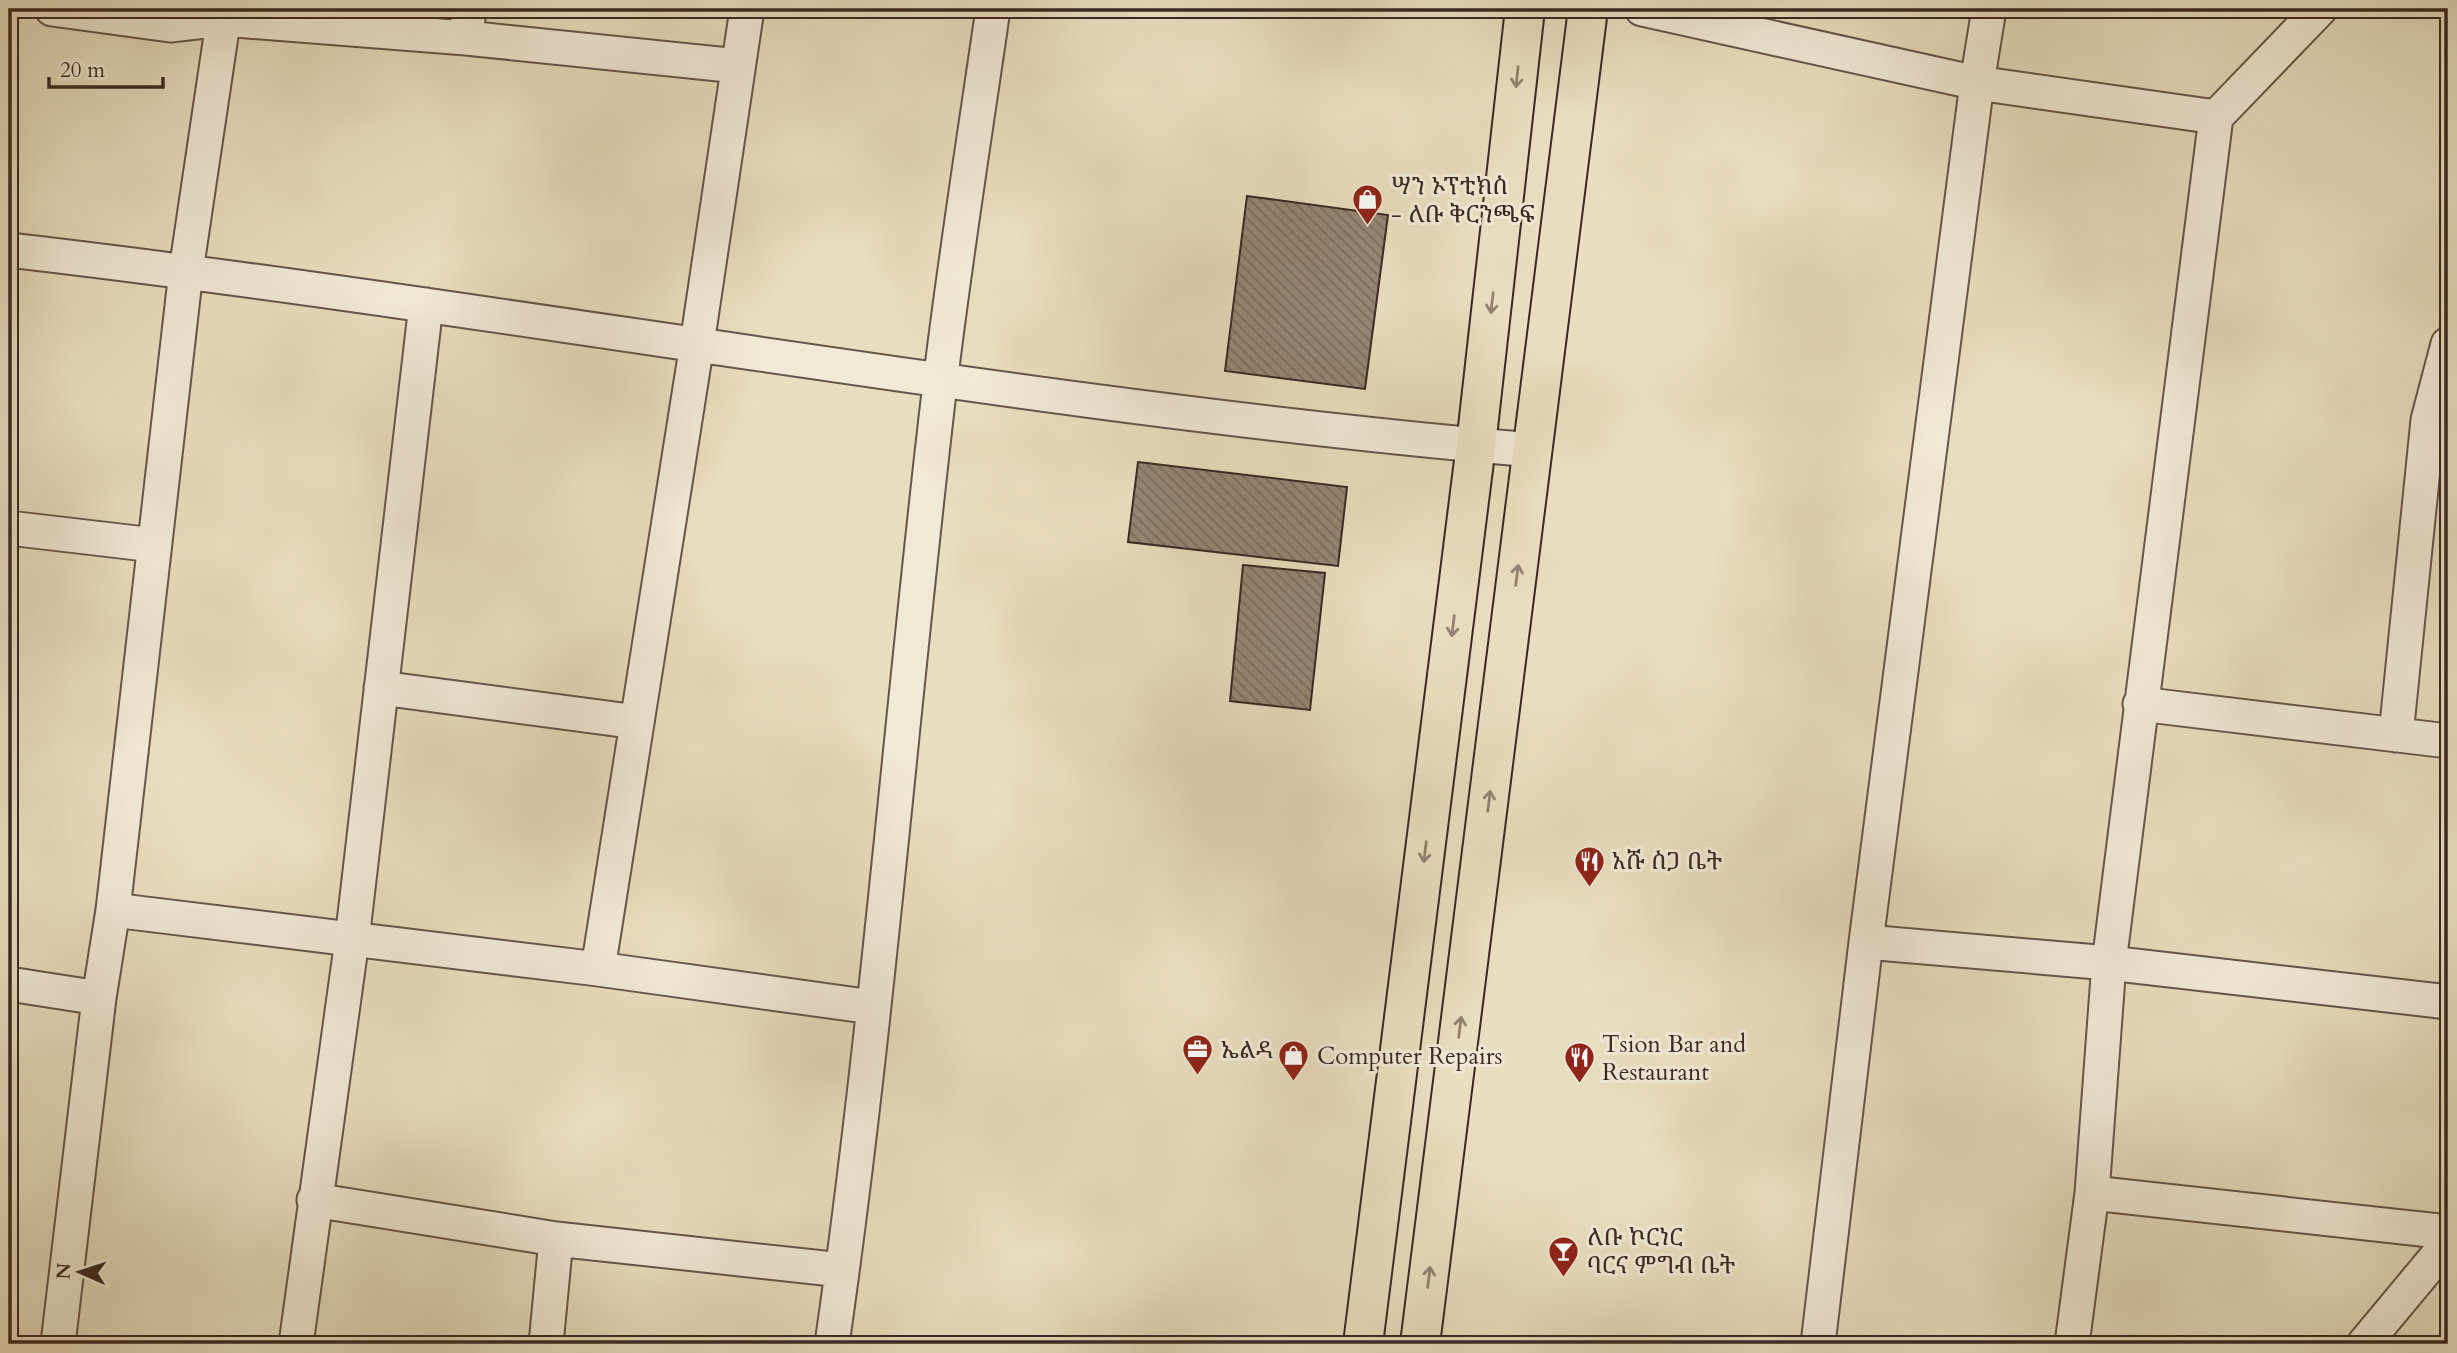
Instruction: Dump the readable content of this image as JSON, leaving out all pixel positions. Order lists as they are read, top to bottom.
{
  "places": {
    "shop": ["ሣን ኦፕቲክስ - ለቡ ቅርንጫፍ", "Computer Repairs"],
    "restaurant": ["አሹ ስጋ ቤት", "Tsion Bar and Restaurant"],
    "office": ["ኤልዳ"],
    "bar": ["ለቡ ኮርነር ባርና ምግብ ቤት"]
  },
  "scale_bar": "20 m",
  "north": "left"
}
